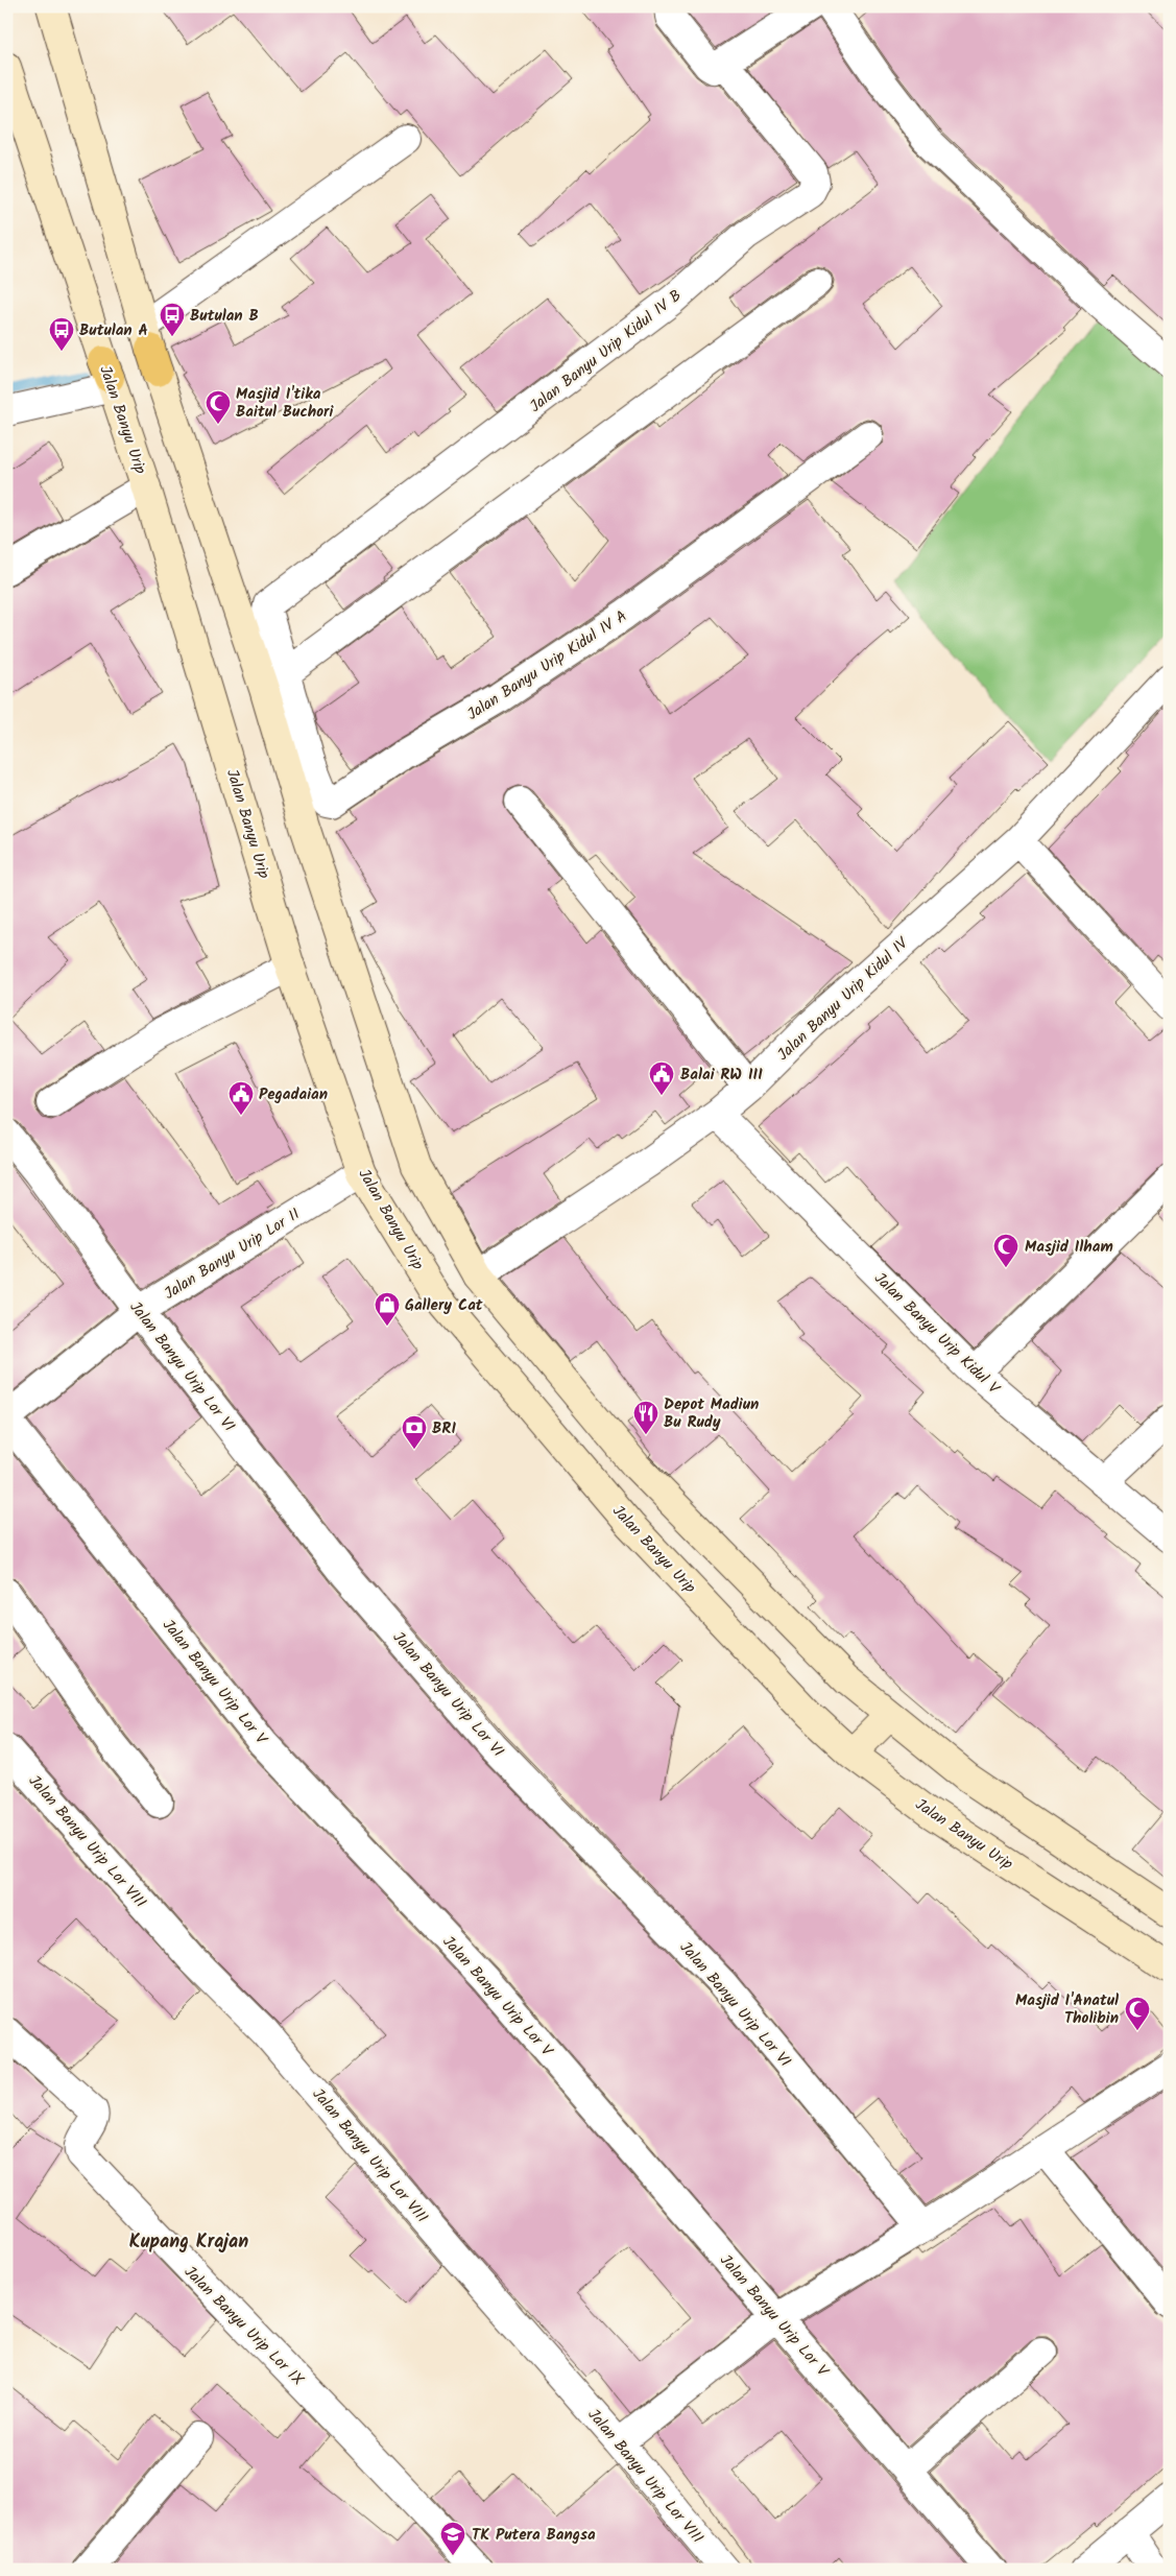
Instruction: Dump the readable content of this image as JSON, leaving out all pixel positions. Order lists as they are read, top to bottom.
{
  "streets": {
    "main road": ["Jalan Banyu Urip"],
    "street": [
      "Jalan Banyu Urip Kidul IV B",
      "Jalan Banyu Urip Kidul IV A",
      "Jalan Banyu Urip Kidul IV",
      "Jalan Banyu Urip Lor II",
      "Jalan Banyu Urip Kidul V",
      "Jalan Banyu Urip Lor VI",
      "Jalan Banyu Urip Lor V",
      "Jalan Banyu Urip Lor VIII",
      "Jalan Banyu Urip Lor IX"
    ]
  },
  "crossings": [
    ["Jalan Banyu Urip Kidul IV B", "Jalan Banyu Urip Kidul IV A"],
    ["Jalan Banyu Urip", "Jalan Banyu Urip Lor II"],
    ["Jalan Banyu Urip Kidul IV", "Jalan Banyu Urip Kidul V"],
    ["Jalan Banyu Urip Lor II", "Jalan Banyu Urip Lor VI"],
    ["Jalan Banyu Urip Lor II", "Jalan Banyu Urip Lor V"]
  ],
  "districts": ["Kupang Krajan"],
  "places": {
    "bus stop": ["Butulan B", "Butulan A"],
    "mosque": ["Masjid I'tika Baitul Buchori", "Masjid Ilham", "Masjid I'Anatul Tholibin"],
    "public building": ["Balai RW III", "Pegadaian"],
    "shop": ["Gallery Cat"],
    "restaurant": ["Depot Madiun Bu Rudy"],
    "bank": ["BRI"],
    "school or university": ["TK Putera Bangsa"]
  }
}
